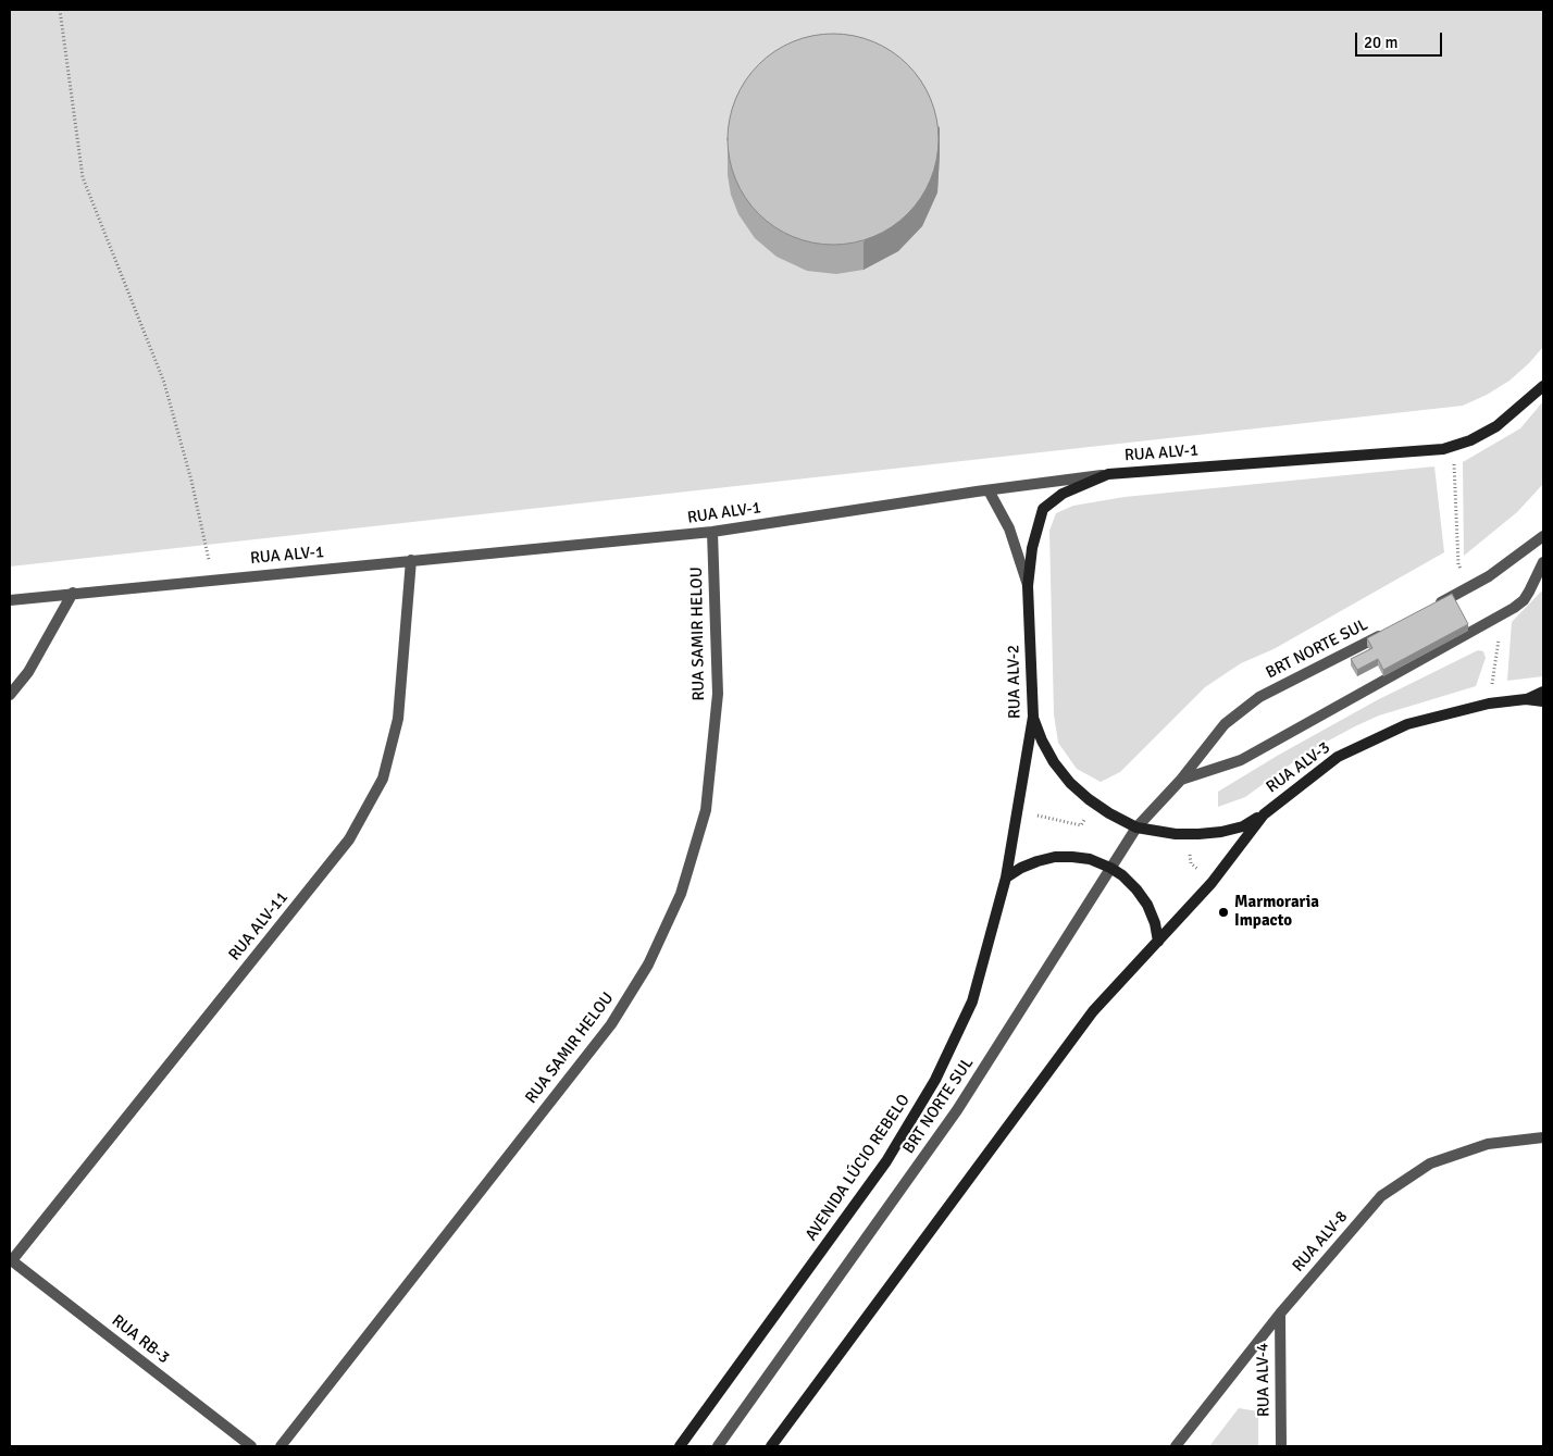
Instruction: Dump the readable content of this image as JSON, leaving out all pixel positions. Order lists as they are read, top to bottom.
{
  "streets": {
    "main road": [
      "RUA ALV-1",
      "RUA ALV-2",
      "RUA ALV-3",
      "AVENIDA LÚCIO REBELO"
    ],
    "street": [
      "RUA SAMIR HELOU",
      "BRT NORTE SUL",
      "RUA ALV-11",
      "RUA ALV-8",
      "RUA RB-3",
      "RUA ALV-4"
    ]
  },
  "crossings": [
    ["RUA ALV-1", "RUA SAMIR HELOU"],
    ["RUA ALV-1", "RUA ALV-2"],
    ["RUA ALV-1", "RUA ALV-11"],
    ["RUA ALV-2", "AVENIDA LÚCIO REBELO"],
    ["RUA ALV-11", "RUA RB-3"],
    ["RUA ALV-8", "RUA ALV-4"]
  ],
  "places": ["Marmoraria Impacto"],
  "scale_bar": "20 m"
}
